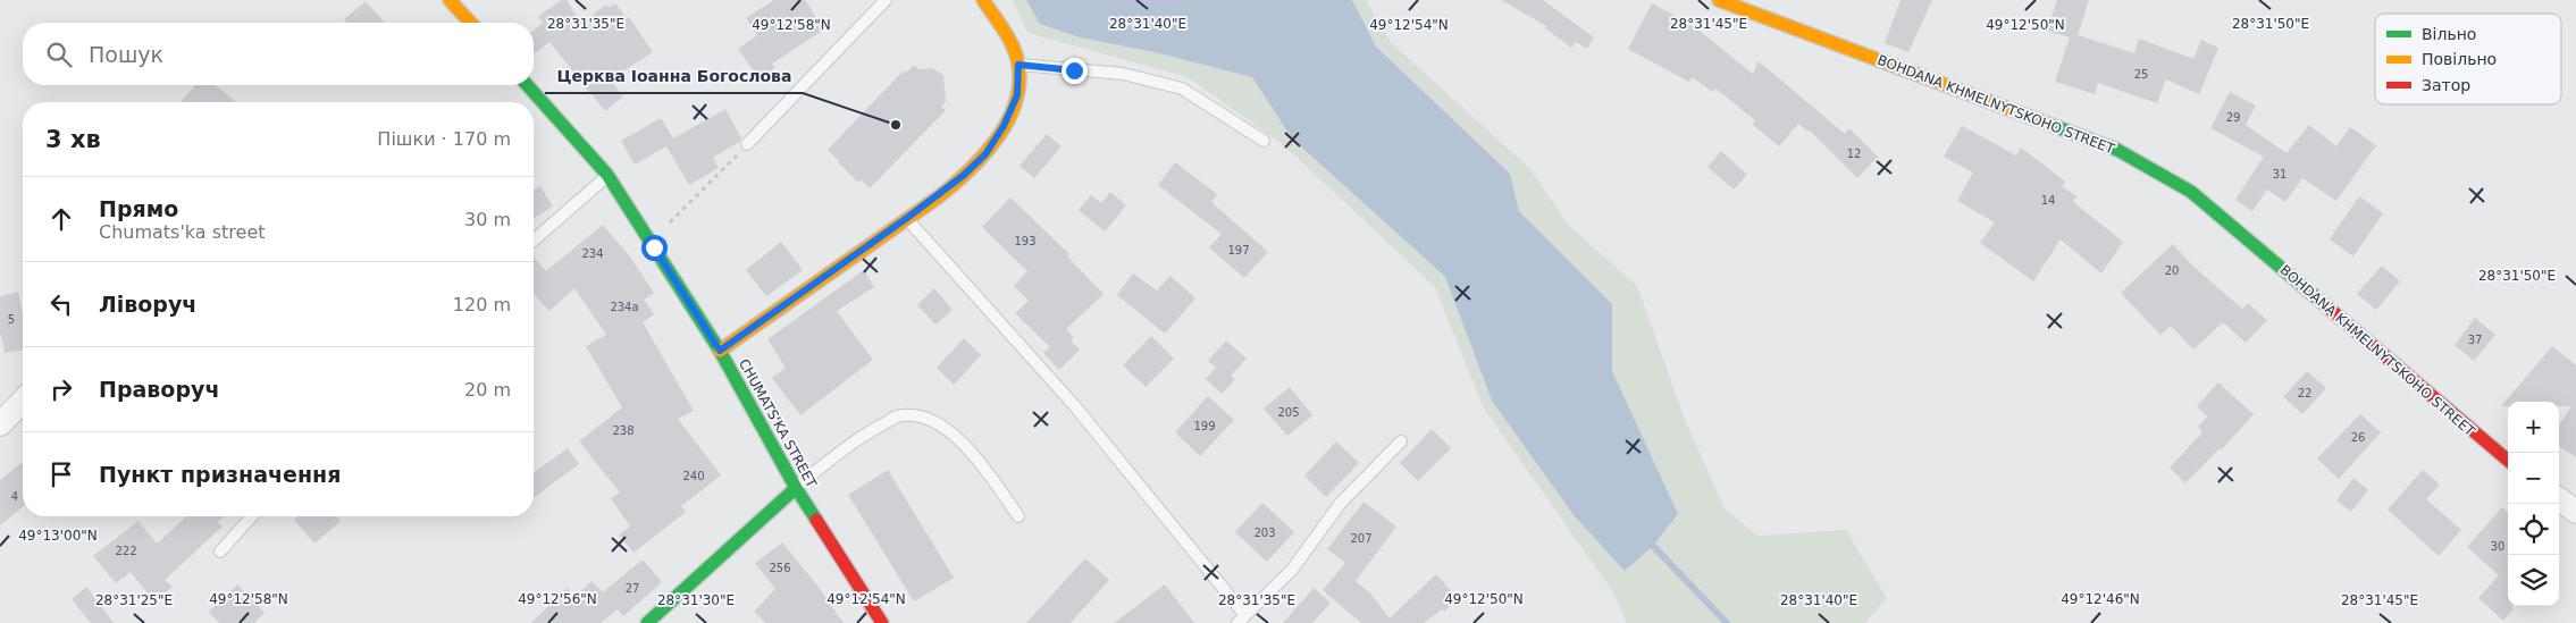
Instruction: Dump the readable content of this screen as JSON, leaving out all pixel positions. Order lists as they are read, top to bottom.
{
  "streets": {
    "street": ["BOHDANA KHMELNYTSKOHO STREET", "CHUMATS'KA STREET"]
  },
  "places": ["Церква Іоанна Богослова"],
  "house_numbers": [
    "25",
    "29",
    "12",
    "31",
    "14",
    "193",
    "197",
    "234",
    "20",
    "234а",
    "5",
    "37",
    "22",
    "205",
    "199",
    "238",
    "26",
    "240",
    "4",
    "203",
    "207",
    "30",
    "222",
    "256",
    "27"
  ],
  "legend": ["Вільно", "Повільно", "Затор"],
  "page": {
    "search": "Пошук",
    "heading": ["3 хв", "Пішки · 170 m"],
    "list": [
      ["Прямо", "Chumats'ka street", "30 m"],
      ["Ліворуч", "120 m"],
      ["Праворуч", "20 m"],
      "Пункт призначення"
    ],
    "map_buttons": ["+", "−"]
  },
  "coordinates": [
    "28°31'35\"E",
    "28°31'40\"E",
    "28°31'45\"E",
    "28°31'50\"E",
    "49°12'58\"N",
    "49°12'54\"N",
    "49°12'50\"N",
    "49°13'00\"N",
    "49°12'56\"N",
    "49°12'46\"N",
    "28°31'25\"E",
    "28°31'30\"E"
  ]
}
